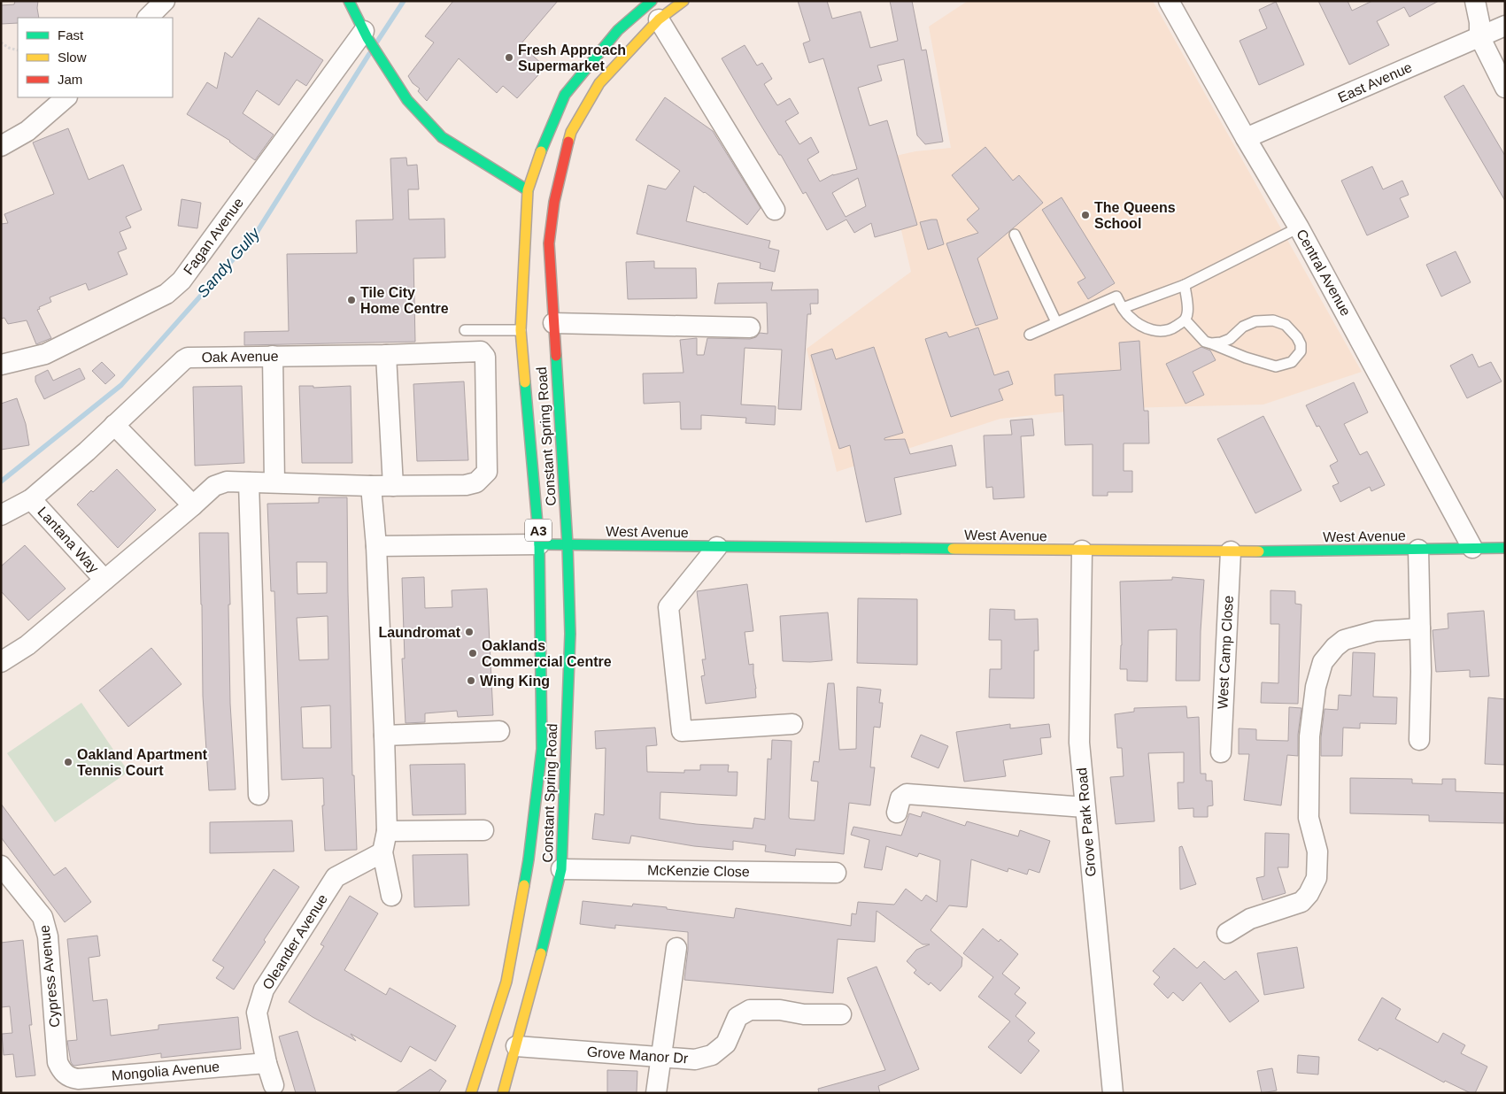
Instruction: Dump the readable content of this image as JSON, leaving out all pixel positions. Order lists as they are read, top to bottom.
{
  "streets": {
    "main road": ["Constant Spring Road", "A3", "West Avenue"],
    "street": [
      "East Avenue",
      "Fagan Avenue",
      "Central Avenue",
      "Oak Avenue",
      "Lantana Way",
      "West Camp Close",
      "Grove Park Road",
      "McKenzie Close",
      "Oleander Avenue",
      "Cypress Avenue",
      "Grove Manor Dr",
      "Mongolia Avenue"
    ]
  },
  "crossings": [
    ["East Avenue", "Central Avenue"],
    ["Central Avenue", "West Avenue"],
    ["Oak Avenue", "Lantana Way"],
    ["Constant Spring Road", "West Avenue"],
    ["Constant Spring Road", "McKenzie Close"],
    ["Constant Spring Road", "Grove Manor Dr"],
    ["West Avenue", "West Camp Close"],
    ["West Avenue", "Grove Park Road"],
    ["Oleander Avenue", "Mongolia Avenue"],
    ["Cypress Avenue", "Mongolia Avenue"]
  ],
  "water": ["Sandy Gully"],
  "places": [
    "Fresh Approach Supermarket",
    "The Queens School",
    "Tile City Home Centre",
    "Laundromat",
    "Oaklands Commercial Centre",
    "Wing King",
    "Oakland Apartment Tennis Court"
  ],
  "legend": ["Fast", "Slow", "Jam"]
}
